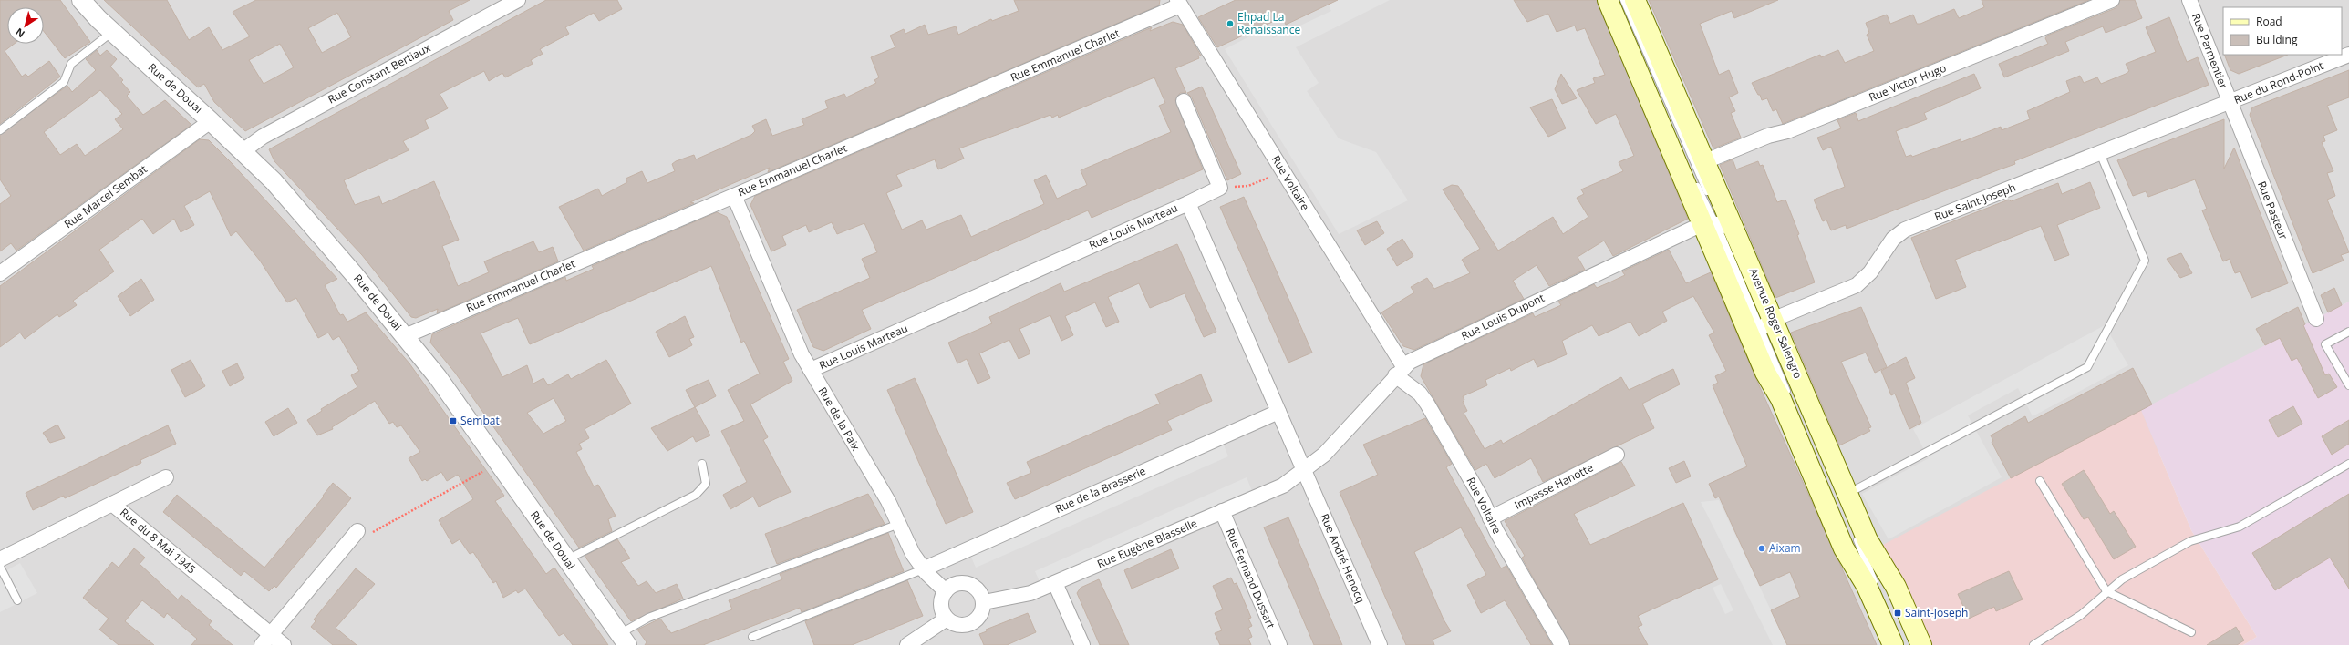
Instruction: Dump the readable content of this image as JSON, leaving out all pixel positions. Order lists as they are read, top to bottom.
{
  "streets": {
    "main road": ["Avenue Roger Salengro"],
    "street": [
      "Rue Parmentier",
      "Rue Emmanuel Charlet",
      "Rue Constant Bertiaux",
      "Rue Victor Hugo",
      "Rue du Rond-Point",
      "Rue de Douai",
      "Rue Voltaire",
      "Rue Marcel Sembat",
      "Rue Saint-Joseph",
      "Rue Pasteur",
      "Rue Louis Marteau",
      "Rue Louis Dupont",
      "Rue de la Paix",
      "Impasse Hanotte",
      "Rue de la Brasserie",
      "Rue du 8 Mai 1945",
      "Rue Eugène Blasselle",
      "Rue André Henocq",
      "Rue Fernand Dussart"
    ]
  },
  "crossings": [
    ["Rue Parmentier", "Rue du Rond-Point"],
    ["Rue Parmentier", "Rue Saint-Joseph"],
    ["Rue Parmentier", "Rue Pasteur"],
    ["Rue Emmanuel Charlet", "Rue de Douai"],
    ["Rue Emmanuel Charlet", "Rue Voltaire"],
    ["Rue Emmanuel Charlet", "Rue de la Paix"],
    ["Rue Constant Bertiaux", "Rue de Douai"],
    ["Rue Victor Hugo", "Avenue Roger Salengro"],
    ["Rue du Rond-Point", "Rue Saint-Joseph"],
    ["Rue du Rond-Point", "Rue Pasteur"],
    ["Rue de Douai", "Rue Marcel Sembat"],
    ["Rue Voltaire", "Rue Louis Dupont"],
    ["Rue Voltaire", "Impasse Hanotte"],
    ["Rue Saint-Joseph", "Rue Pasteur"],
    ["Rue Saint-Joseph", "Avenue Roger Salengro"],
    ["Rue Louis Marteau", "Rue Louis Dupont"],
    ["Rue Louis Marteau", "Rue de la Paix"],
    ["Rue Louis Marteau", "Rue de la Brasserie"],
    ["Rue Louis Marteau", "Rue Eugène Blasselle"],
    ["Rue Louis Marteau", "Rue André Henocq"],
    ["Rue Louis Dupont", "Avenue Roger Salengro"],
    ["Rue Louis Dupont", "Rue Eugène Blasselle"],
    ["Rue Louis Dupont", "Rue André Henocq"],
    ["Rue de la Paix", "Rue de la Brasserie"],
    ["Rue de la Paix", "Rue Eugène Blasselle"],
    ["Rue Eugène Blasselle", "Rue André Henocq"],
    ["Rue Eugène Blasselle", "Rue Fernand Dussart"]
  ],
  "places": {
    "other": ["Ehpad La Renaissance", "Aixam"],
    "transit": ["Sembat", "Saint-Joseph"]
  },
  "legend": ["Road", "Building"],
  "north": "bottom left"
}
